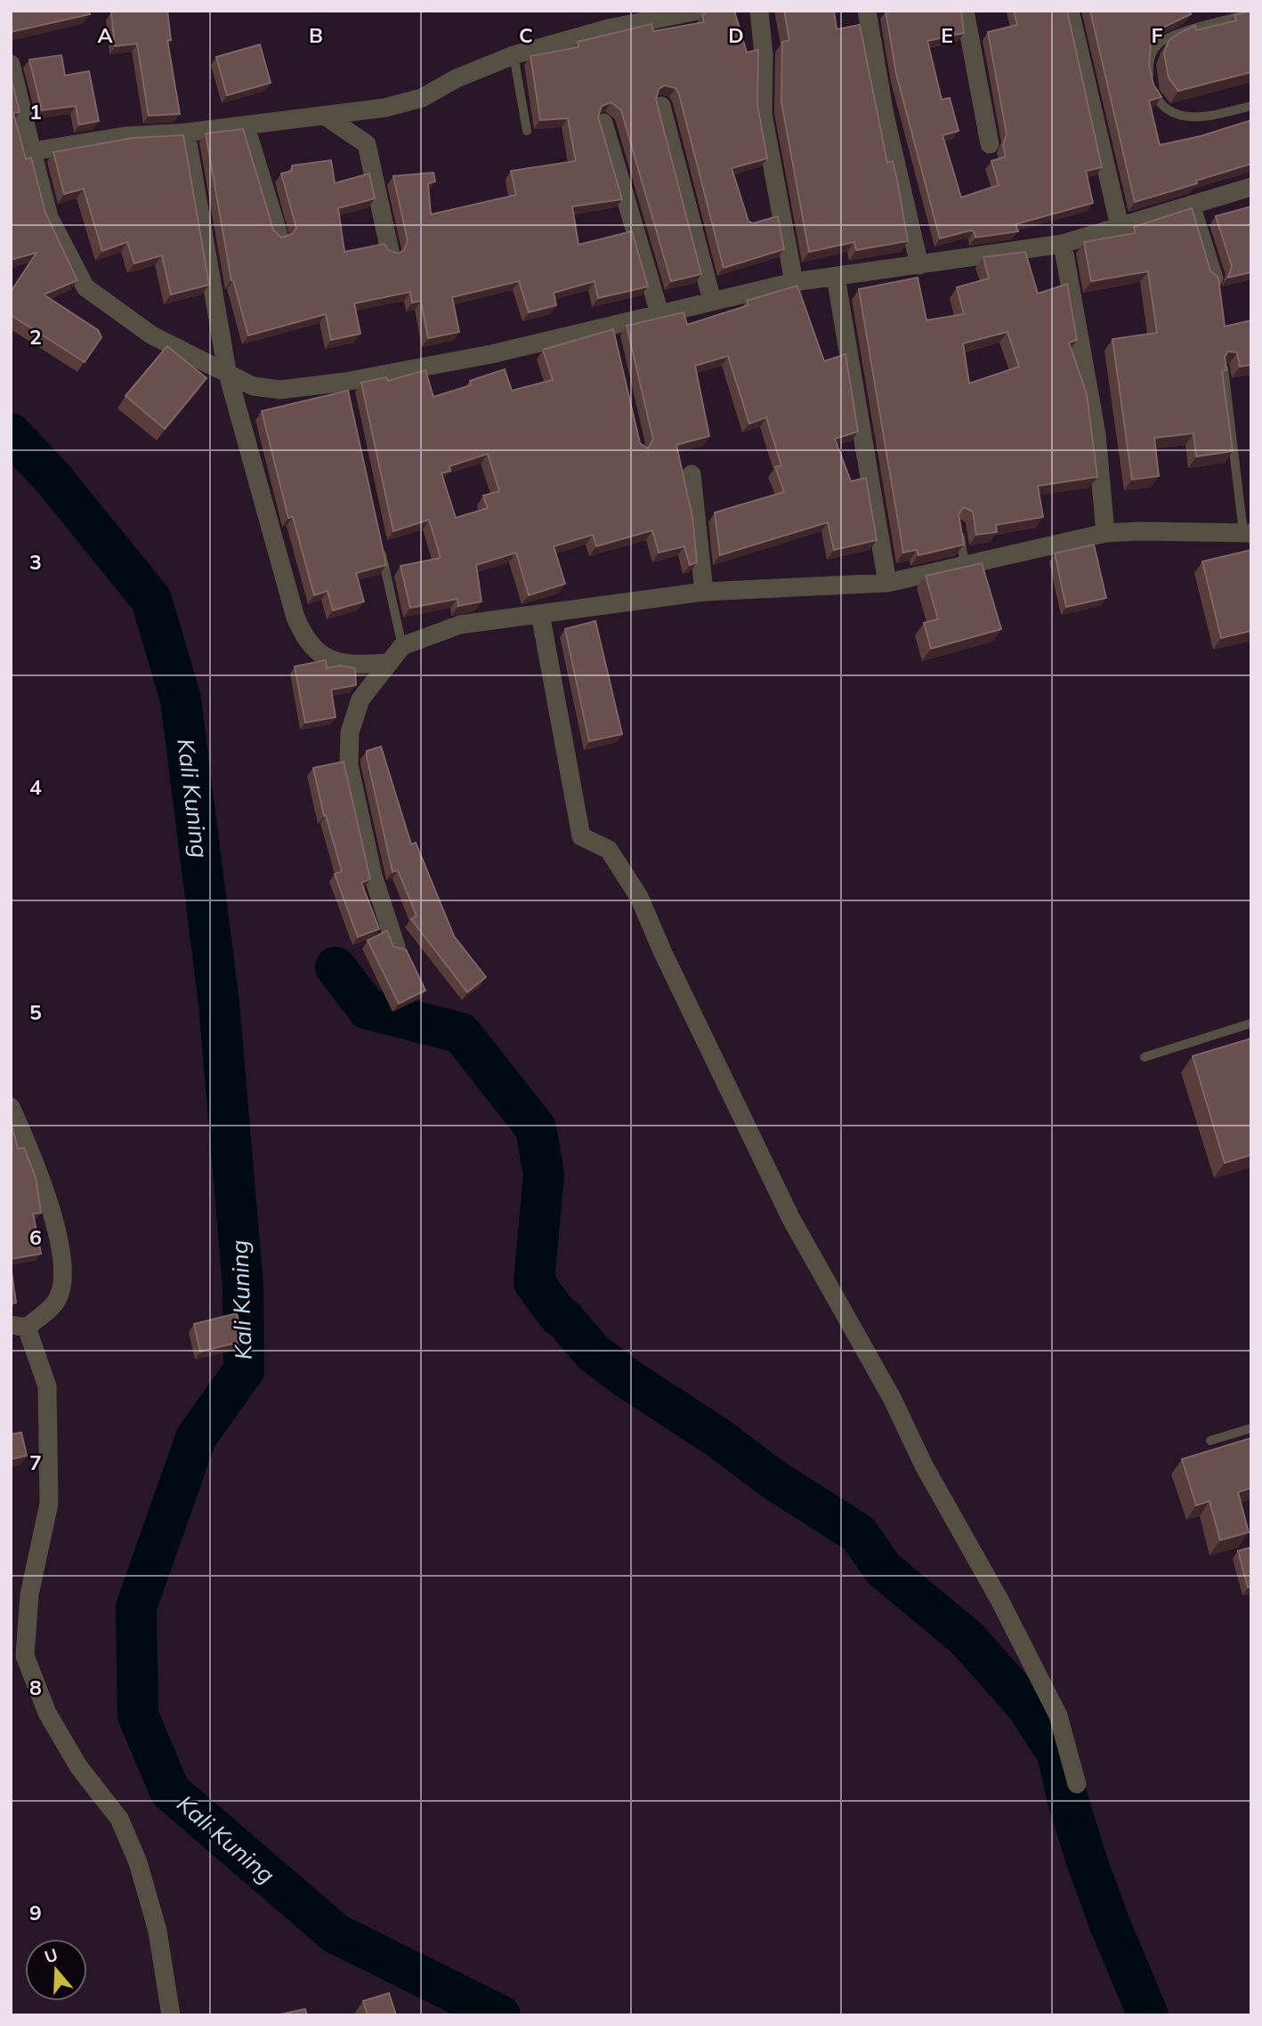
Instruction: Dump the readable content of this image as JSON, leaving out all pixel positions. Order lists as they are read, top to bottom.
{
  "water": ["Kali Kuning"],
  "north": "top",
  "grid": {
    "columns": [
      "A",
      "B",
      "C",
      "D",
      "E",
      "F"
    ],
    "rows": [
      "1",
      "2",
      "3",
      "4",
      "5",
      "6",
      "7",
      "8",
      "9"
    ]
  }
}
